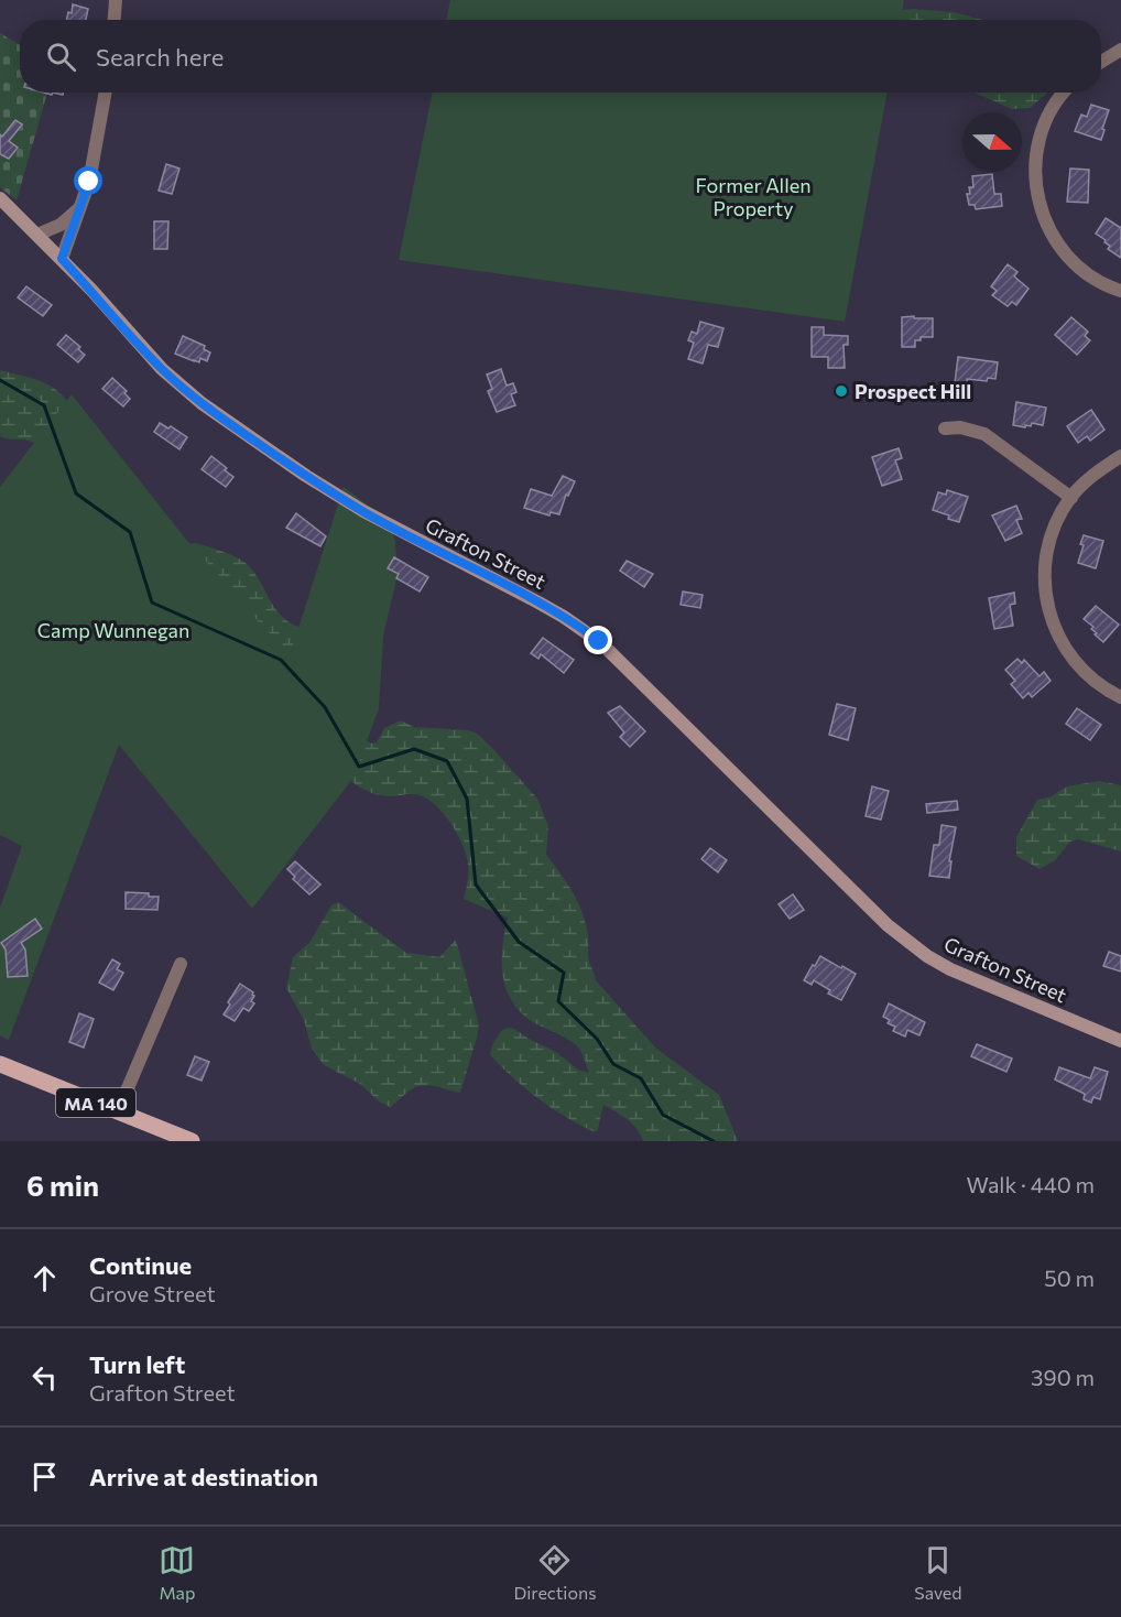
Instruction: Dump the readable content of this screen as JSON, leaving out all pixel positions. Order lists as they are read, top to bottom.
{
  "streets": {
    "main road": ["MA 140"],
    "street": ["Grafton Street"]
  },
  "parks": ["Former Allen Property", "Camp Wunnegan"],
  "places": ["Prospect Hill"],
  "north": "right",
  "page": {
    "search": "Search here",
    "heading": ["6 min", "Walk · 440 m"],
    "list": [
      ["Continue", "Grove Street", "50 m"],
      ["Turn left", "Grafton Street", "390 m"],
      "Arrive at destination"
    ],
    "nav": ["Map", "Directions", "Saved"]
  }
}
